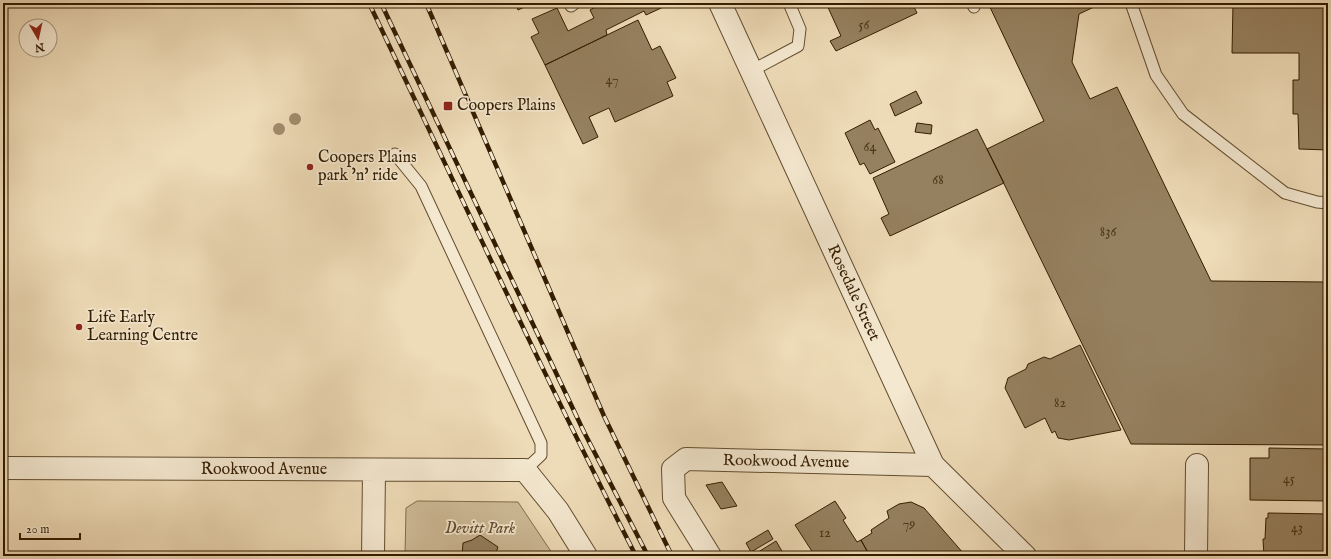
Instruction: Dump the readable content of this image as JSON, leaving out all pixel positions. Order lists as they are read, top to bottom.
{
  "streets": {
    "street": ["Rosedale Street", "Rookwood Avenue"]
  },
  "crossings": [
    ["Rosedale Street", "Rookwood Avenue"]
  ],
  "parks": ["Devitt Park"],
  "places": {
    "transit": ["Coopers Plains"],
    "other": ["Coopers Plains park 'n' ride", "Life Early Learning Centre"]
  },
  "house_numbers": [
    "56",
    "47",
    "64",
    "68",
    "836",
    "82",
    "45",
    "79",
    "43",
    "12"
  ],
  "scale_bar": "20 m",
  "north": "bottom"
}
